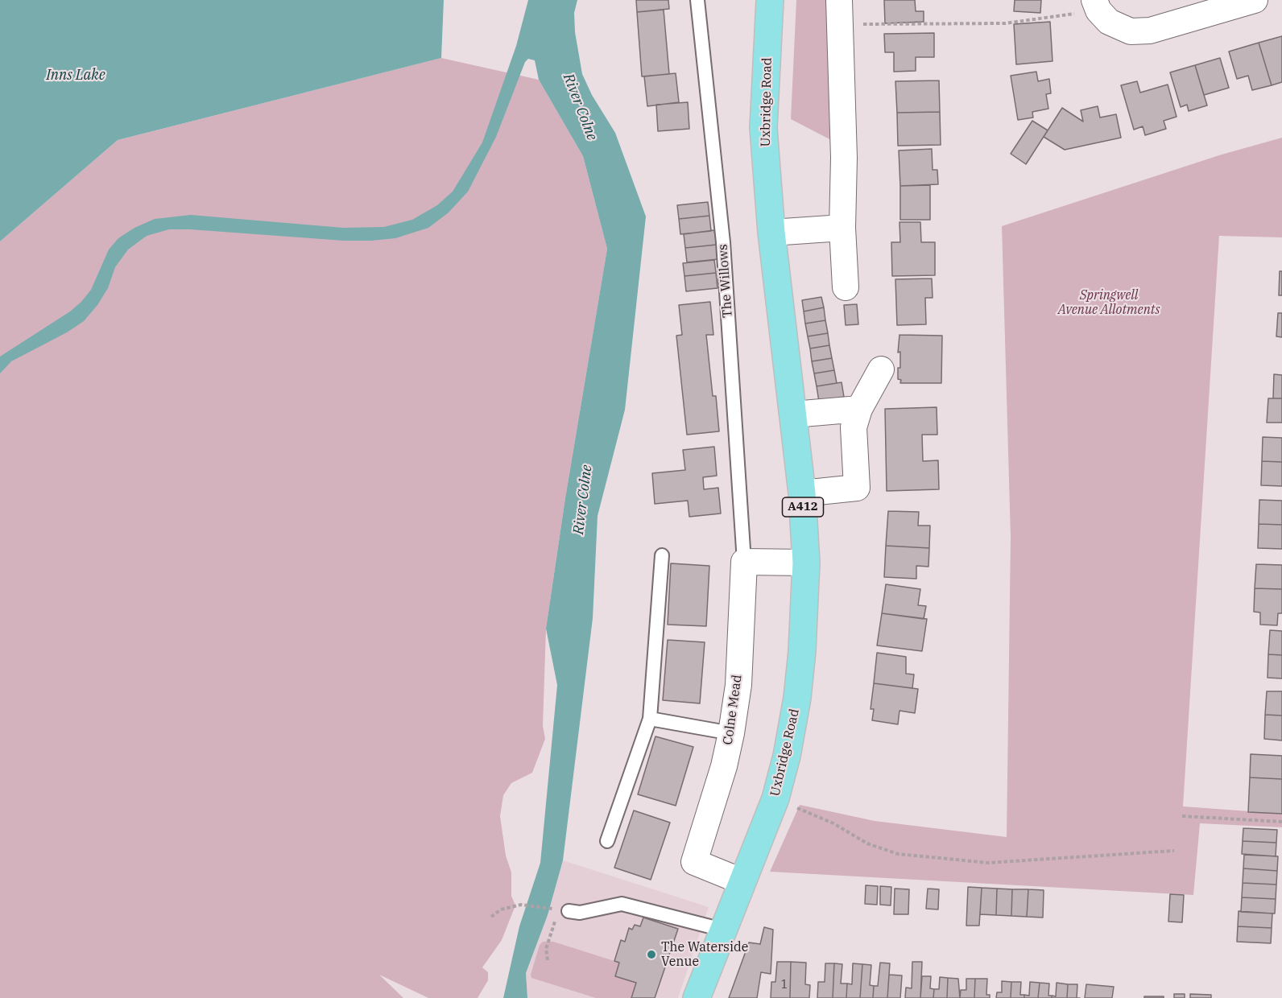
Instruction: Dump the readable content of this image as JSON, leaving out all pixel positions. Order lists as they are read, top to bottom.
{
  "streets": {
    "main road": ["Uxbridge Road", "A412"],
    "street": ["Colne Mead"],
    "lane": ["The Willows"]
  },
  "crossings": [
    ["Uxbridge Road", "Colne Mead"],
    ["The Willows", "Colne Mead"]
  ],
  "water": ["Inns Lake", "River Colne"],
  "parks": ["Springwell Avenue Allotments"],
  "places": ["The Waterside Venue"],
  "house_numbers": ["1"]
}
